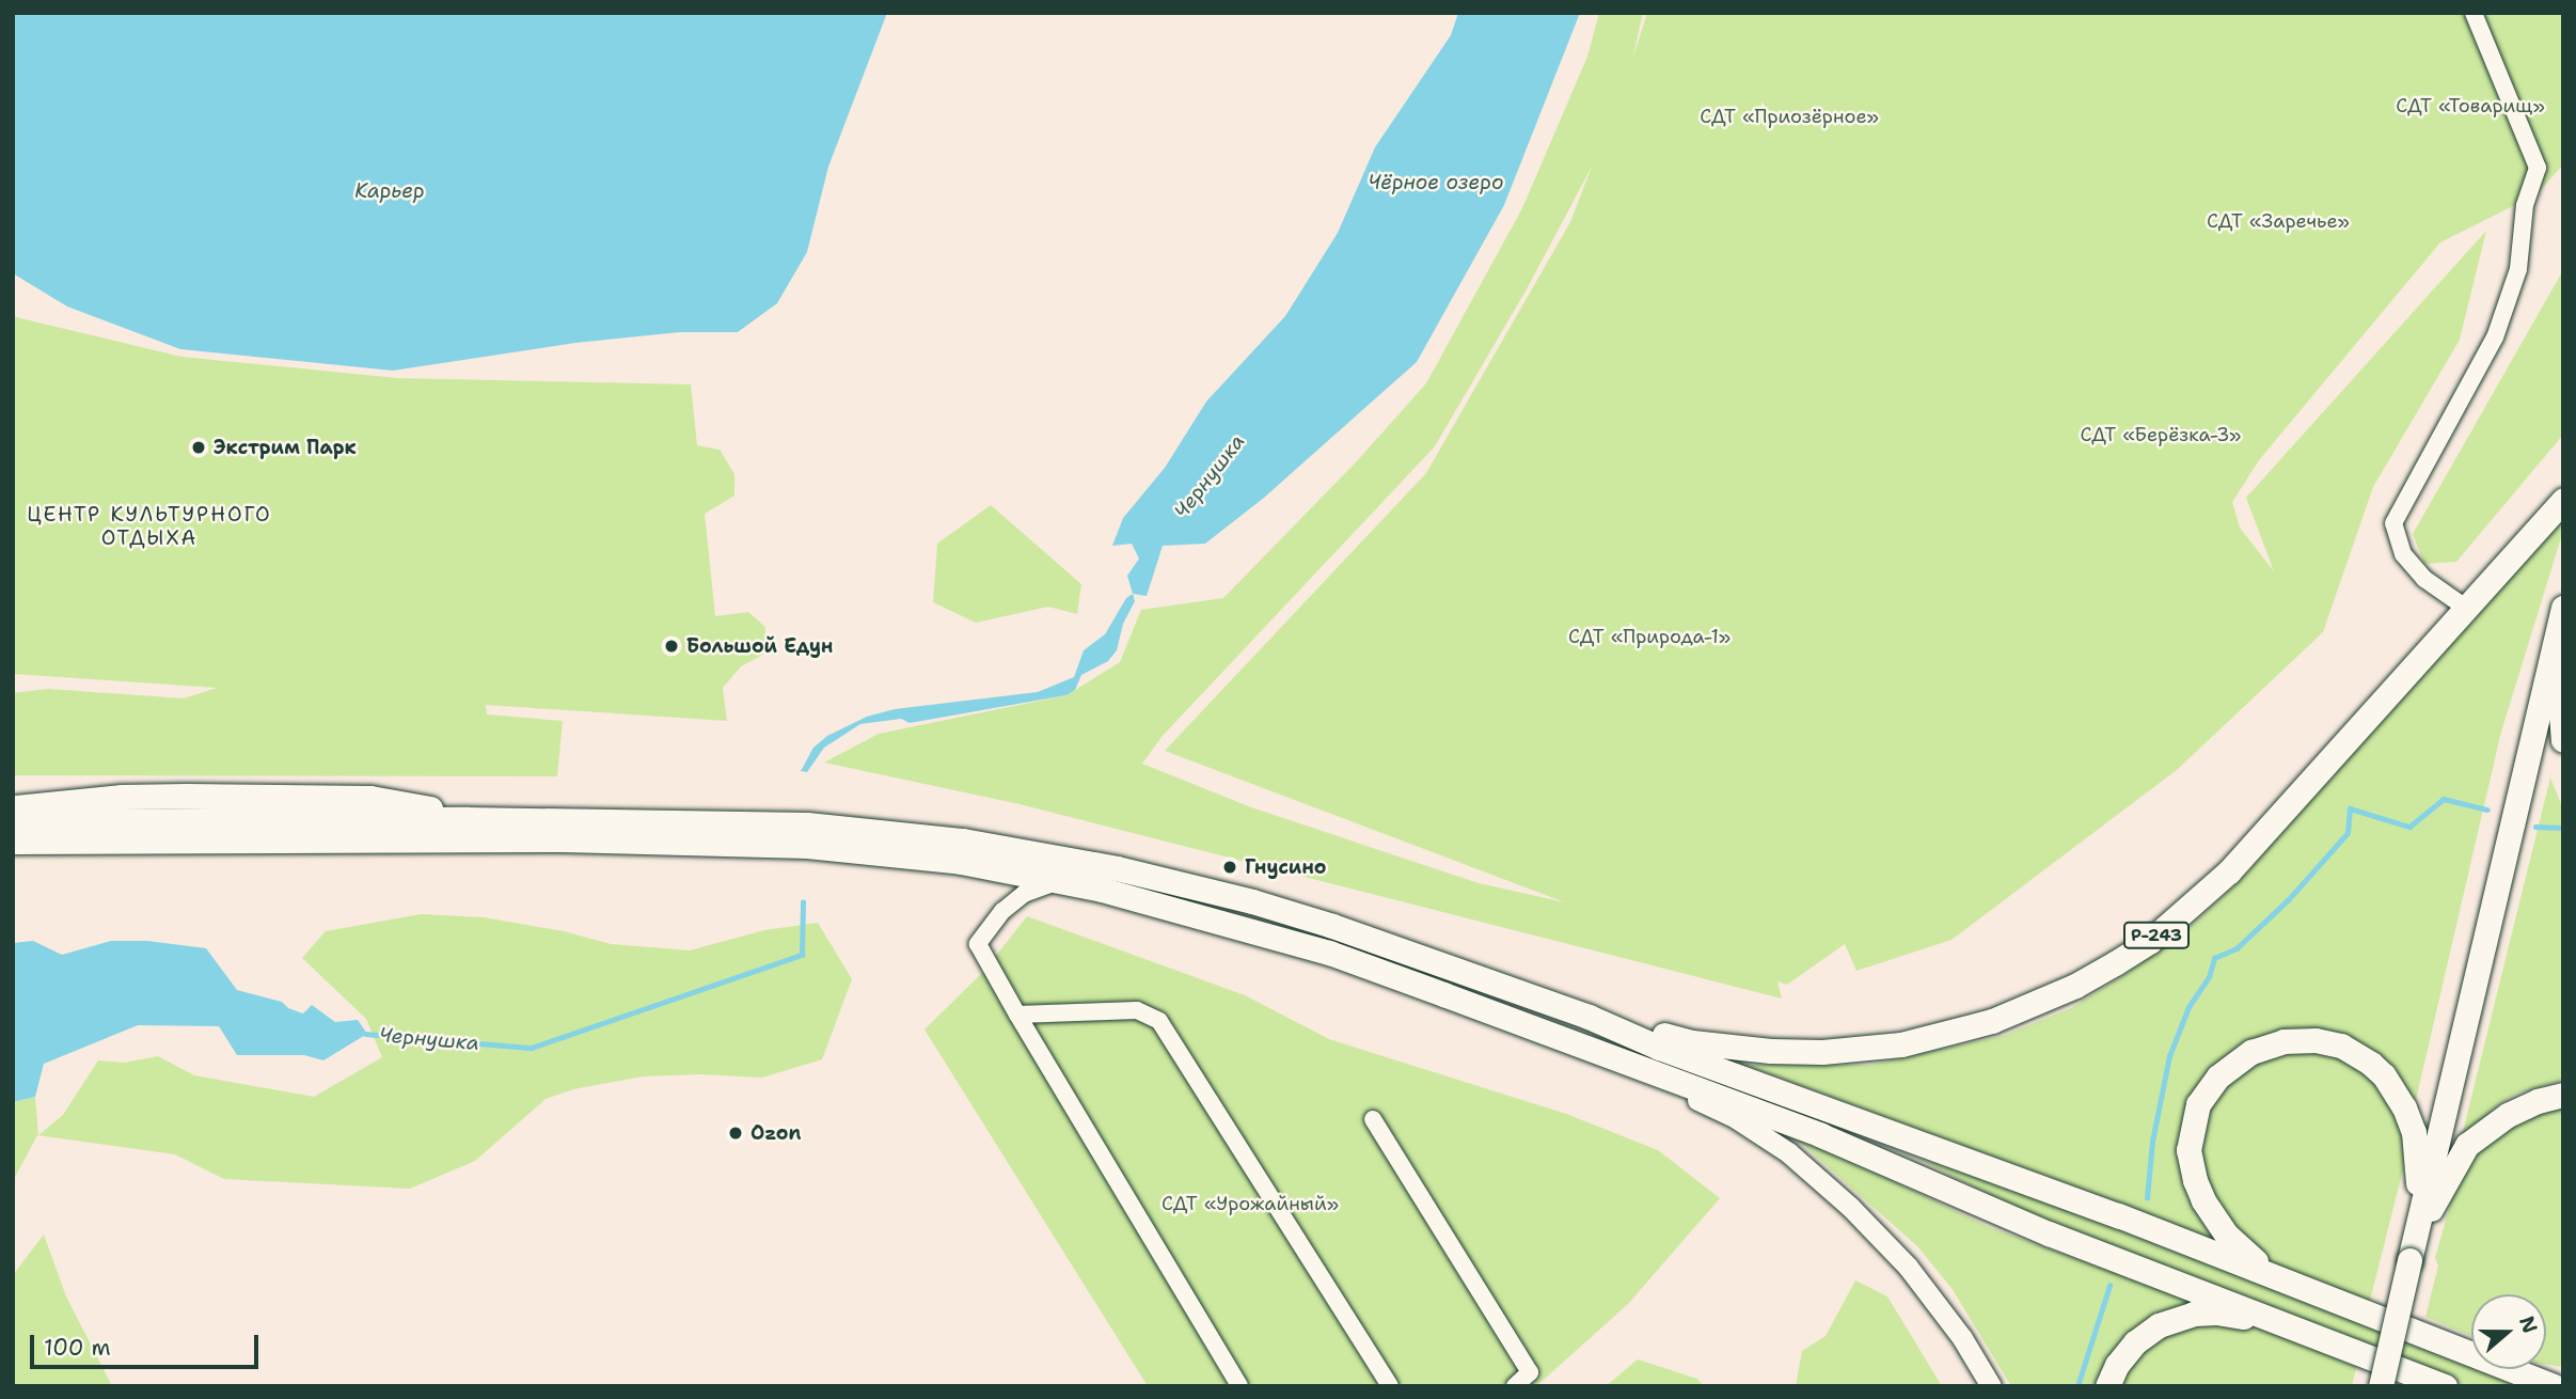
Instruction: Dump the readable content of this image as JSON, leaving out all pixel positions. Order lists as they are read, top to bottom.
{
  "streets": {
    "highway": ["Р-243"]
  },
  "districts": ["ЦЕНТР КУЛЬТУРНОГО ОТДЫХА"],
  "water": ["Чёрное озеро", "Карьер", "Чернушка"],
  "parks": [
    "СДТ «Товарищ»",
    "СДТ «Приозёрное»",
    "СДТ «Заречье»",
    "СДТ «Берёзка-3»",
    "СДТ «Природа-1»",
    "СДТ «Урожайный»"
  ],
  "places": [
    "Экстрим Парк",
    "Большой Едун",
    "Гнусино",
    "Ozon"
  ],
  "scale_bar": "100 m",
  "north": "right"
}
